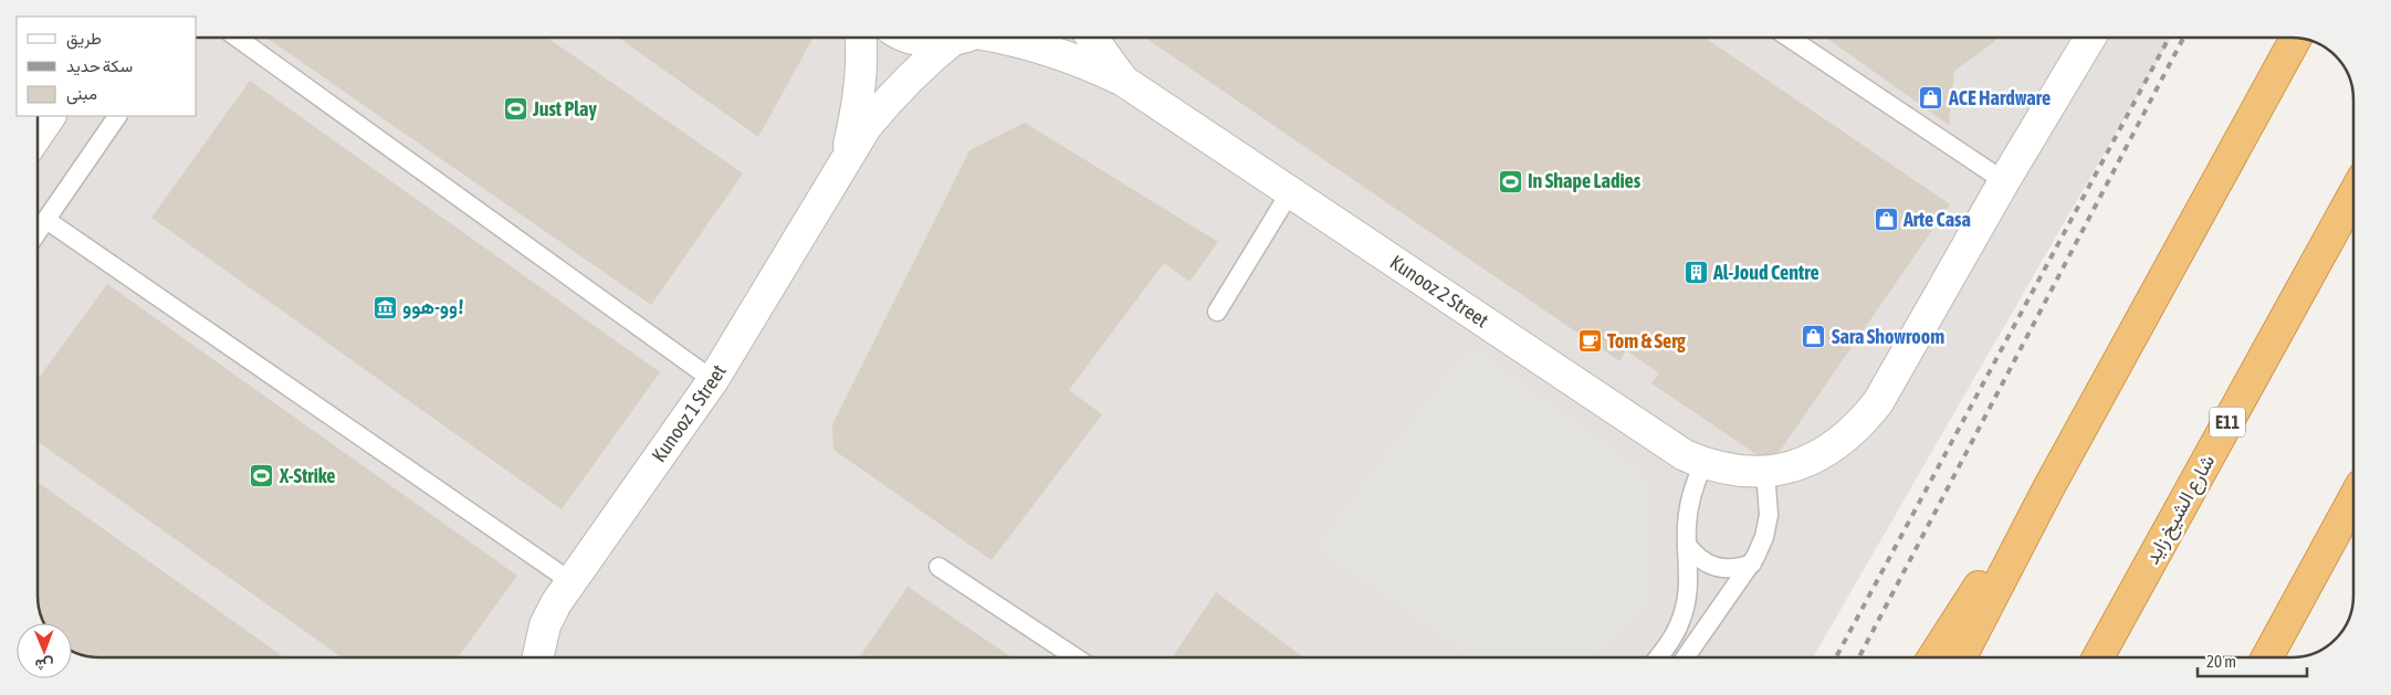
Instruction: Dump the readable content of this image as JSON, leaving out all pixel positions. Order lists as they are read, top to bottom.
{
  "streets": {
    "highway": ["E11", "شارع الشيخ زايد"],
    "street": ["Kunooz 2 Street", "Kunooz 1 Street"]
  },
  "places": {
    "shop": ["ACE Hardware", "Arte Casa", "Sara Showroom"],
    "sports": ["Just Play", "In Shape Ladies", "X-Strike"],
    "building": ["Al-Joud Centre"],
    "museum": ["وو-هوو!"],
    "cafe": ["Tom & Serg"]
  },
  "legend": ["طريق", "سكة حديد", "مبنى"],
  "scale_bar": "20 m",
  "north": "bottom"
}
